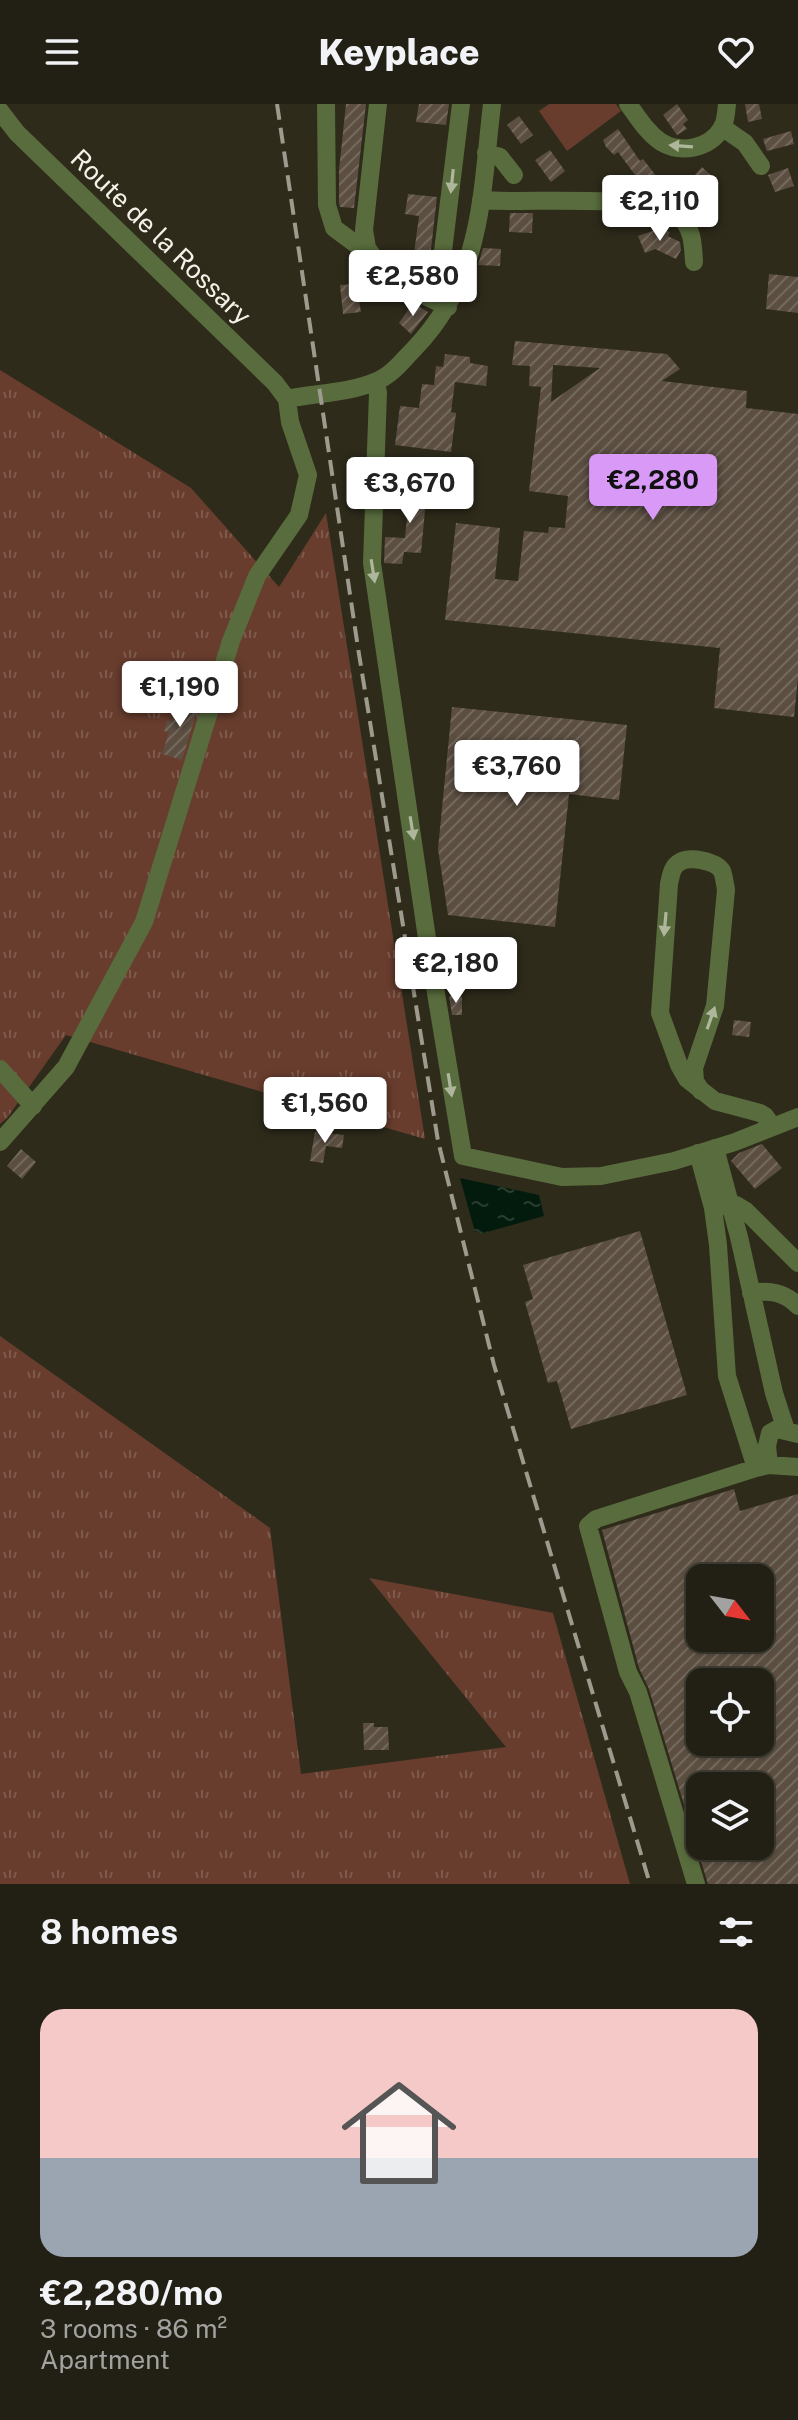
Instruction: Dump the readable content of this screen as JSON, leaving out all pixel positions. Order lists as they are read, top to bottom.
{
  "streets": {
    "street": ["Route de la Rossary"]
  },
  "north": "bottom right",
  "page": {
    "header": "Keyplace",
    "price": [
      "€2,110",
      "€2,580",
      "€2,280",
      "€3,670",
      "€1,190",
      "€3,760",
      "€2,180",
      "€1,560"
    ],
    "heading": "8 homes",
    "list": [
      {
        "name": "€2,280/mo",
        "note": "3 rooms · 86 m² · Apartment"
      }
    ]
  }
}
